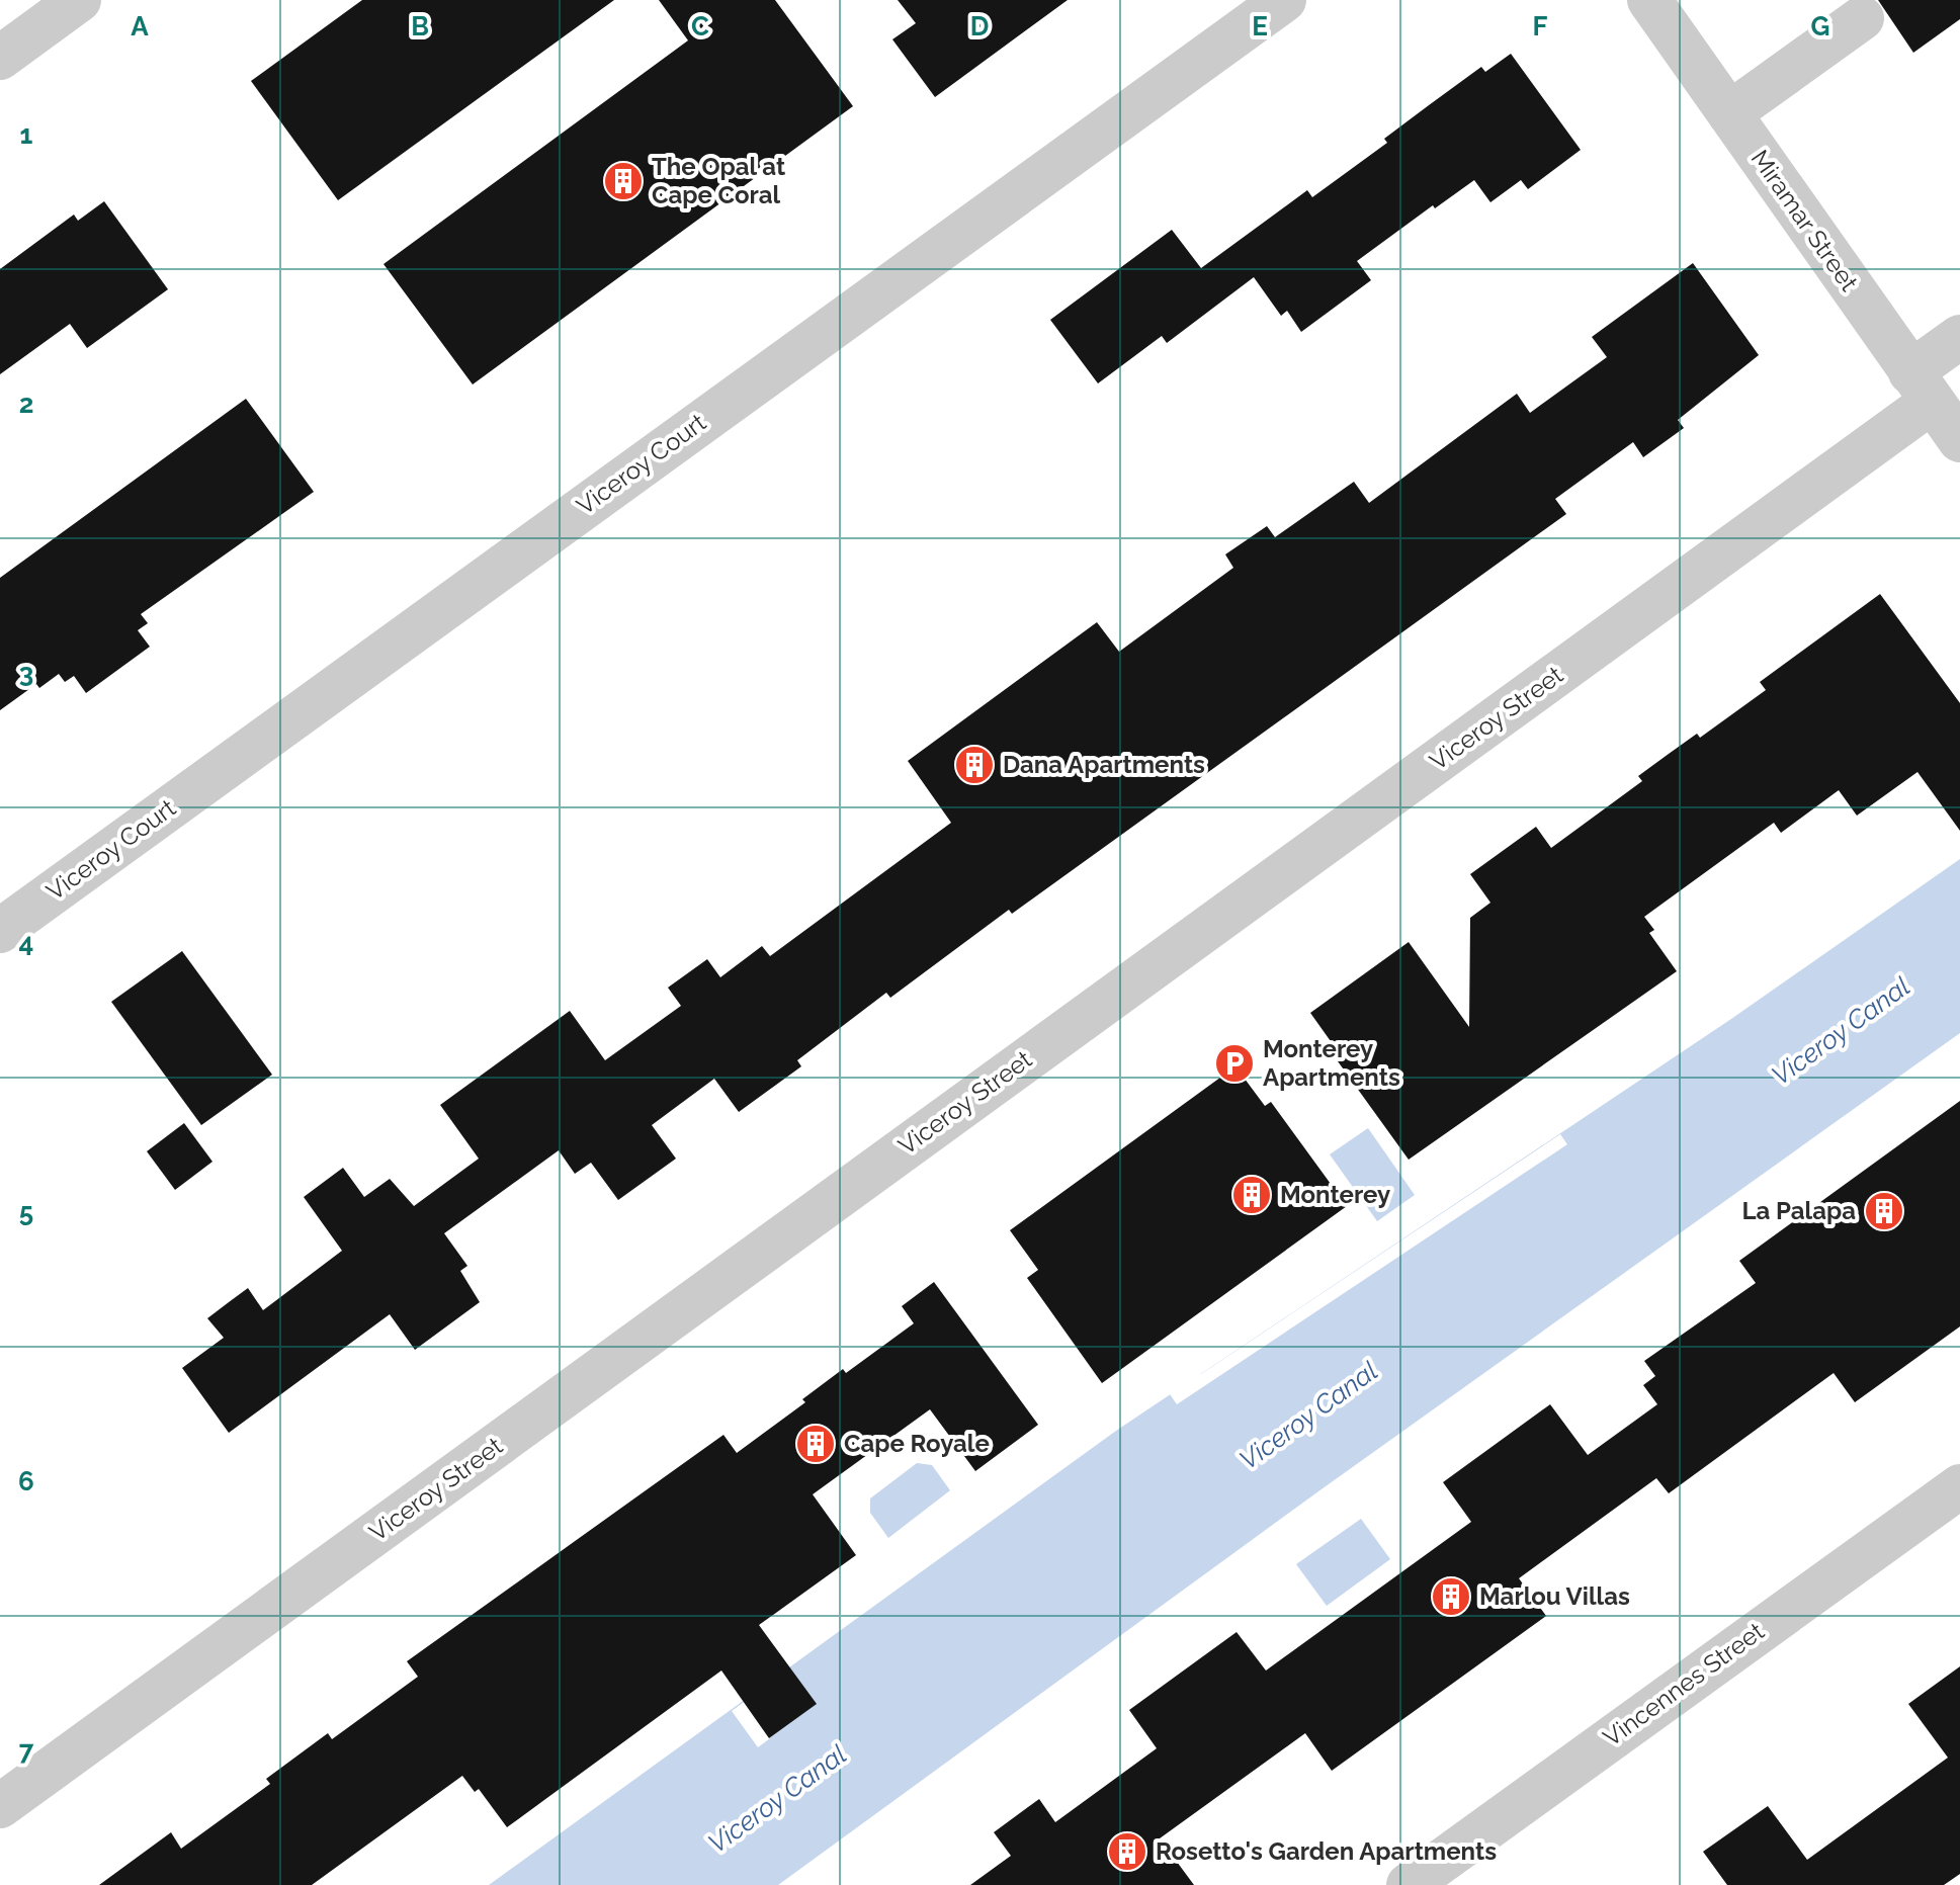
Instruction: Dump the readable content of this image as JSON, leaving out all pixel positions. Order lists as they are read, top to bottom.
{
  "streets": {
    "street": [
      "Miramar Street",
      "Viceroy Court",
      "Viceroy Street",
      "Vincennes Street"
    ]
  },
  "crossings": [
    ["Miramar Street", "Viceroy Street"]
  ],
  "water": ["Viceroy Canal"],
  "places": {
    "building": [
      "The Opal at Cape Coral",
      "Dana Apartments",
      "Monterey",
      "La Palapa",
      "Cape Royale",
      "Marlou Villas",
      "Rosetto's Garden Apartments"
    ],
    "parking": ["Monterey Apartments"]
  },
  "grid": {
    "columns": [
      "A",
      "B",
      "C",
      "D",
      "E",
      "F",
      "G"
    ],
    "rows": [
      "1",
      "2",
      "3",
      "4",
      "5",
      "6",
      "7"
    ]
  }
}
